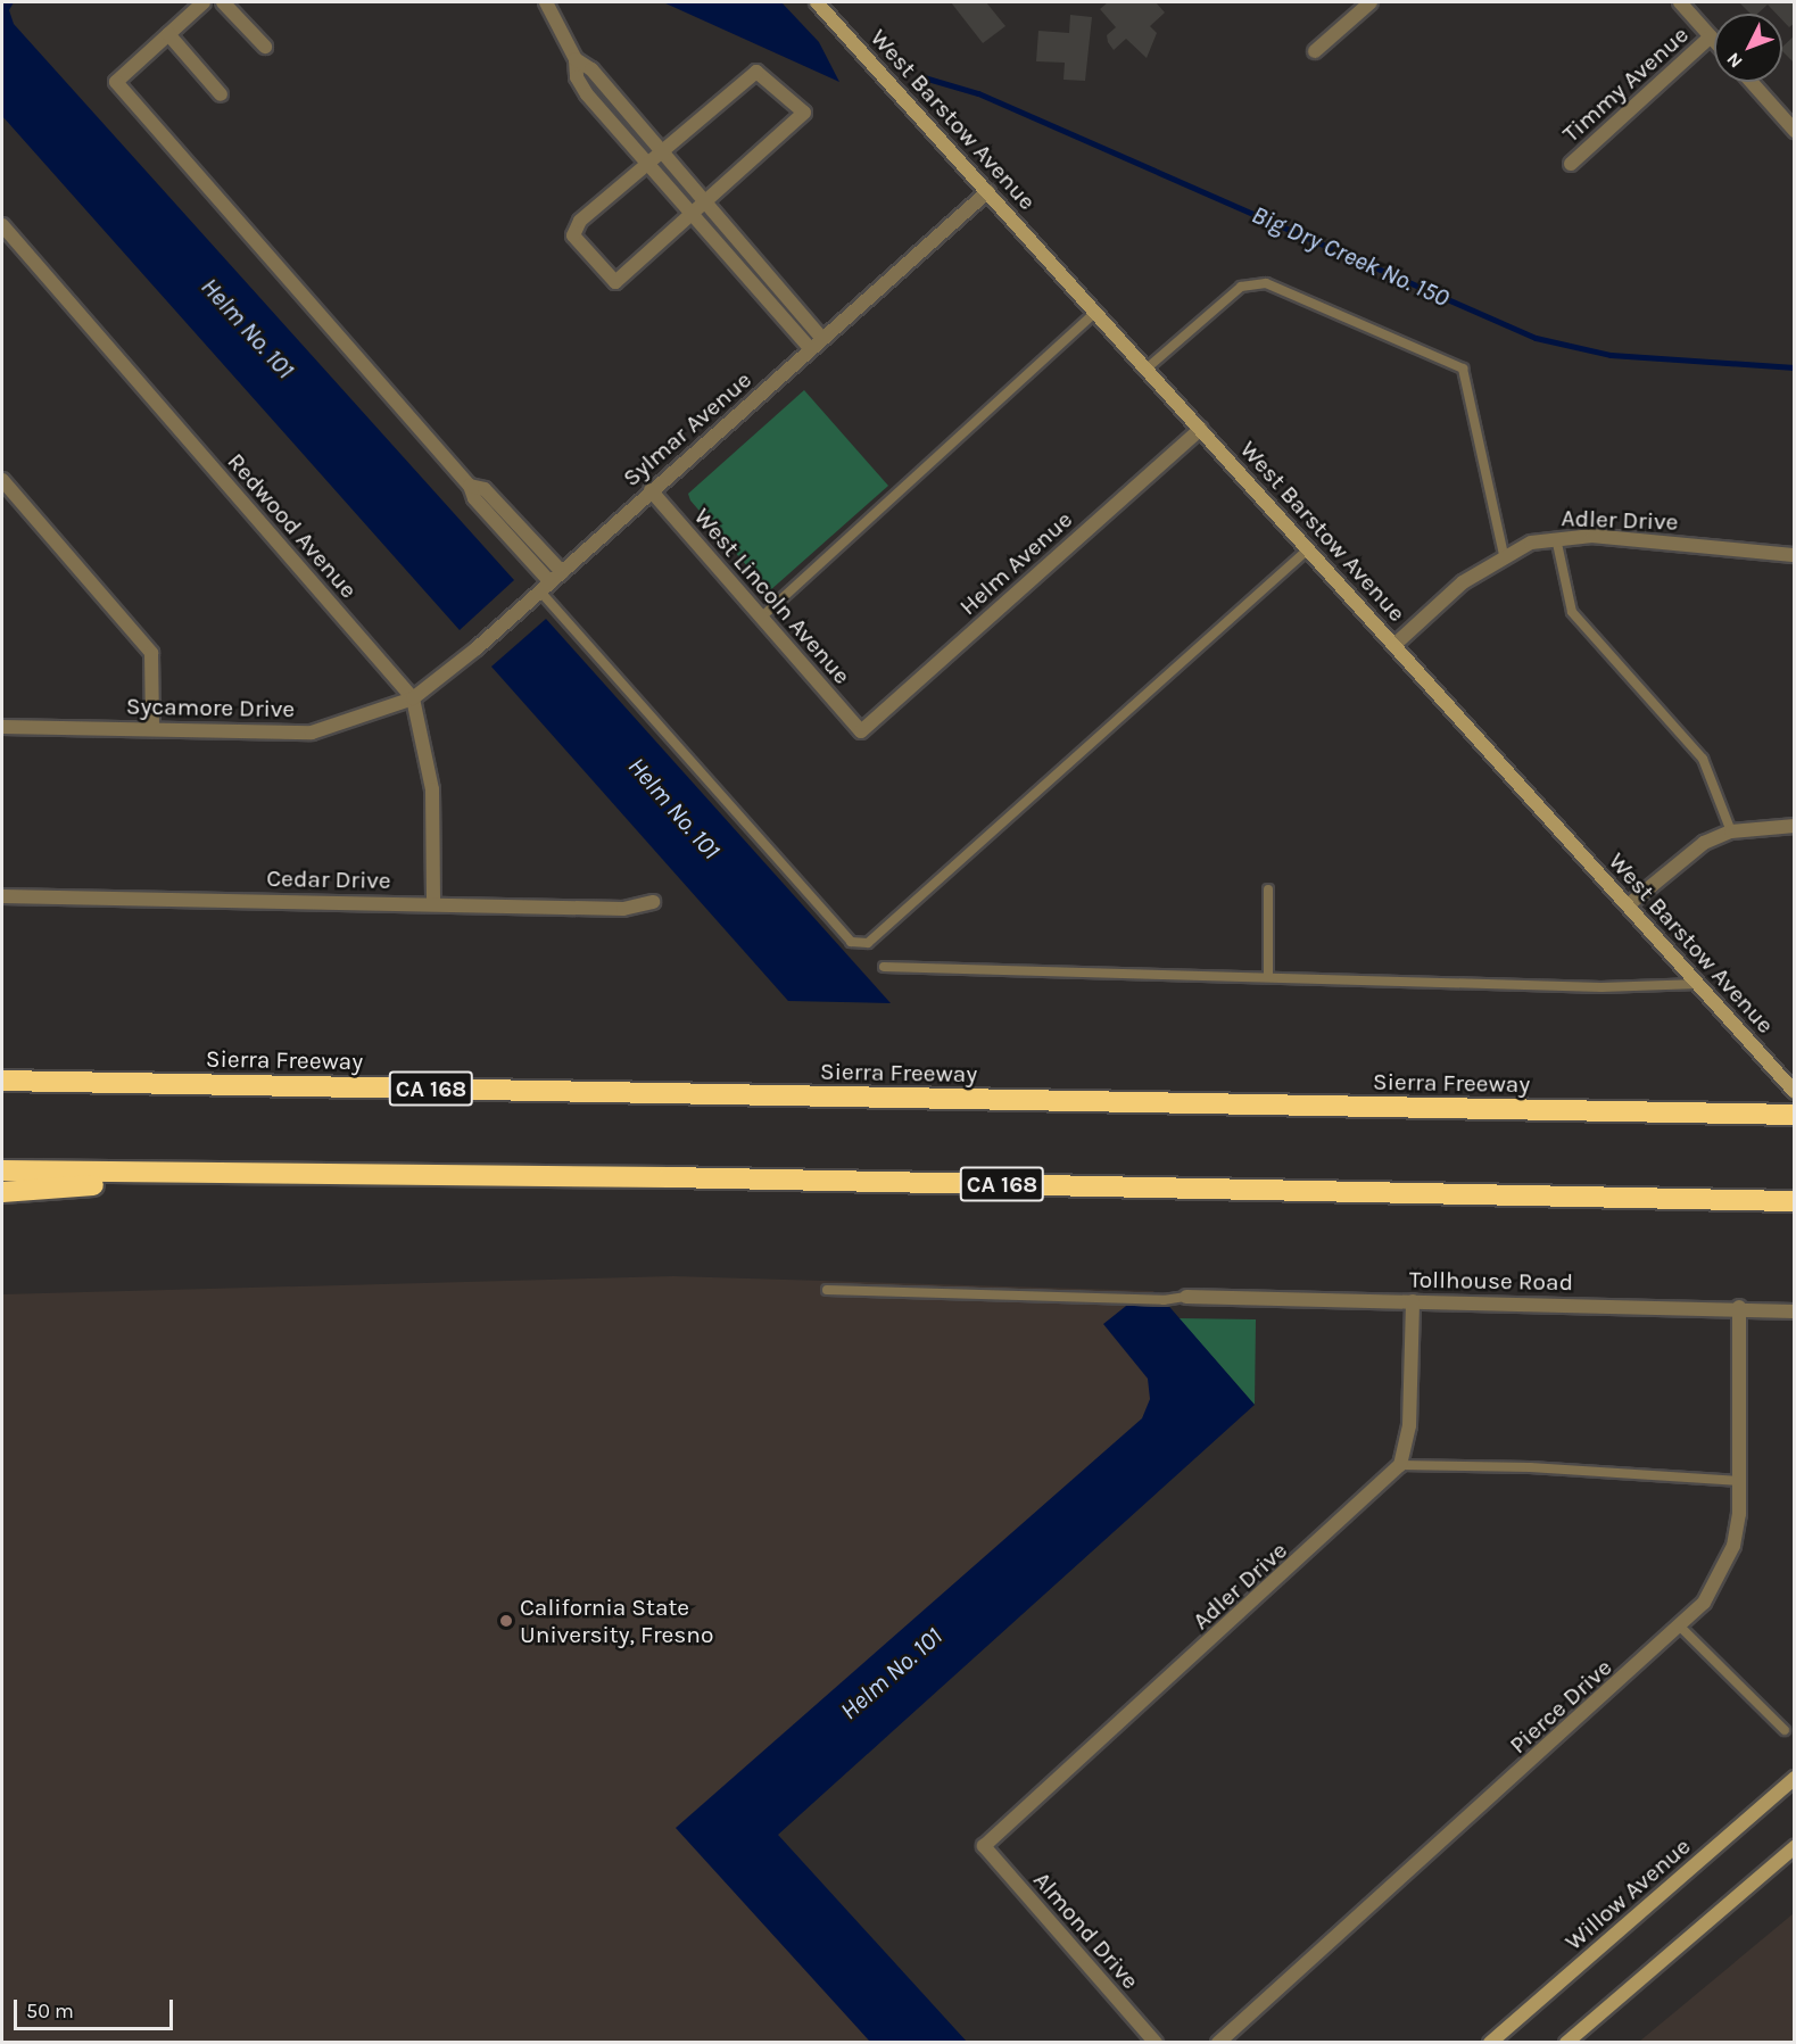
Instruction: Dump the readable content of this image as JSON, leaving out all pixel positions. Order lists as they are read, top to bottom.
{
  "streets": {
    "highway": ["Sierra Freeway", "CA 168"],
    "main road": ["West Barstow Avenue", "Willow Avenue"],
    "street": [
      "Timmy Avenue",
      "Sylmar Avenue",
      "Adler Drive",
      "Redwood Avenue",
      "Helm Avenue",
      "West Lincoln Avenue",
      "Sycamore Drive",
      "Cedar Drive",
      "Tollhouse Road",
      "Pierce Drive",
      "Almond Drive"
    ]
  },
  "crossings": [
    ["West Barstow Avenue", "Sylmar Avenue"],
    ["West Barstow Avenue", "Adler Drive"],
    ["West Barstow Avenue", "Helm Avenue"],
    ["Sylmar Avenue", "Redwood Avenue"],
    ["Sylmar Avenue", "West Lincoln Avenue"],
    ["Sylmar Avenue", "Sycamore Drive"],
    ["Adler Drive", "Almond Drive"],
    ["Redwood Avenue", "Sycamore Drive"],
    ["Redwood Avenue", "Cedar Drive"],
    ["Helm Avenue", "West Lincoln Avenue"],
    ["Tollhouse Road", "Pierce Drive"]
  ],
  "water": ["Big Dry Creek No. 150", "Helm No. 101"],
  "places": ["California State University, Fresno"],
  "scale_bar": "50 m",
  "north": "bottom left"
}
